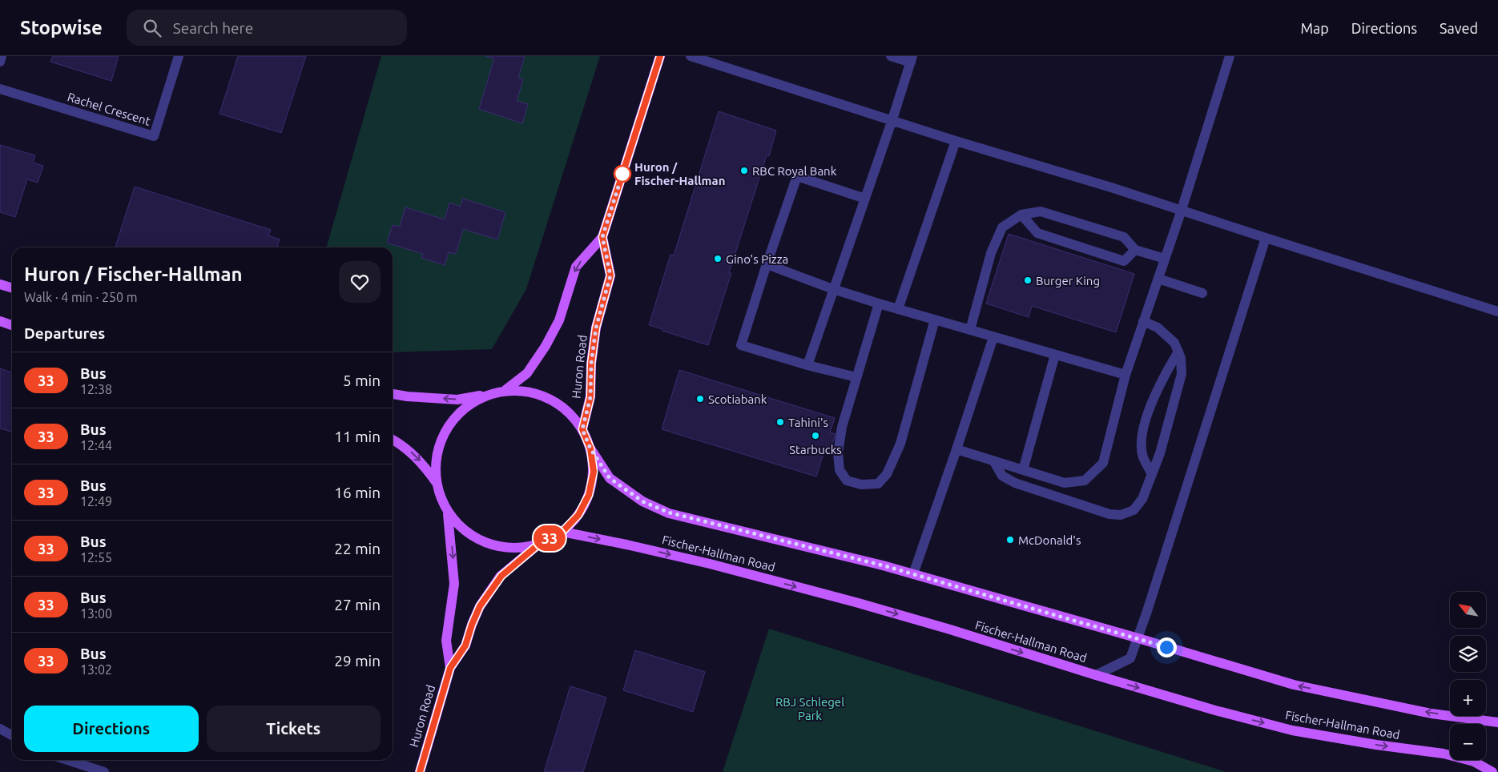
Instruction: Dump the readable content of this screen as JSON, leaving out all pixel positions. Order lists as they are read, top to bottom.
{
  "streets": {
    "main road": ["Huron Road", "Fischer-Hallman Road"],
    "street": ["Rachel Crescent"]
  },
  "parks": ["RBJ Schlegel Park"],
  "places": [
    "RBC Royal Bank",
    "Huron / Fischer-Hallman",
    "Gino's Pizza",
    "Burger King",
    "Scotiabank",
    "Tahini's",
    "Starbucks",
    "McDonald's"
  ],
  "lines": ["bus line 33"],
  "north": "top left",
  "page": {
    "header": "Stopwise",
    "search": "Search here",
    "nav": ["Map", "Directions", "Saved"],
    "on_map": "33",
    "heading": [
      ["Huron / Fischer-Hallman", "Walk · 4 min · 250 m"],
      "Departures"
    ],
    "list": [
      {
        "mark": "33",
        "name": "Bus",
        "note": "12:38",
        "value": "5 min"
      },
      {
        "mark": "33",
        "name": "Bus",
        "note": "12:44",
        "value": "11 min"
      },
      {
        "mark": "33",
        "name": "Bus",
        "note": "12:49",
        "value": "16 min"
      },
      {
        "mark": "33",
        "name": "Bus",
        "note": "12:55",
        "value": "22 min"
      },
      {
        "mark": "33",
        "name": "Bus",
        "note": "13:00",
        "value": "27 min"
      },
      {
        "mark": "33",
        "name": "Bus",
        "note": "13:02",
        "value": "29 min"
      }
    ],
    "map_buttons": ["+", "−"],
    "buttons": ["Directions", "Tickets"]
  }
}
